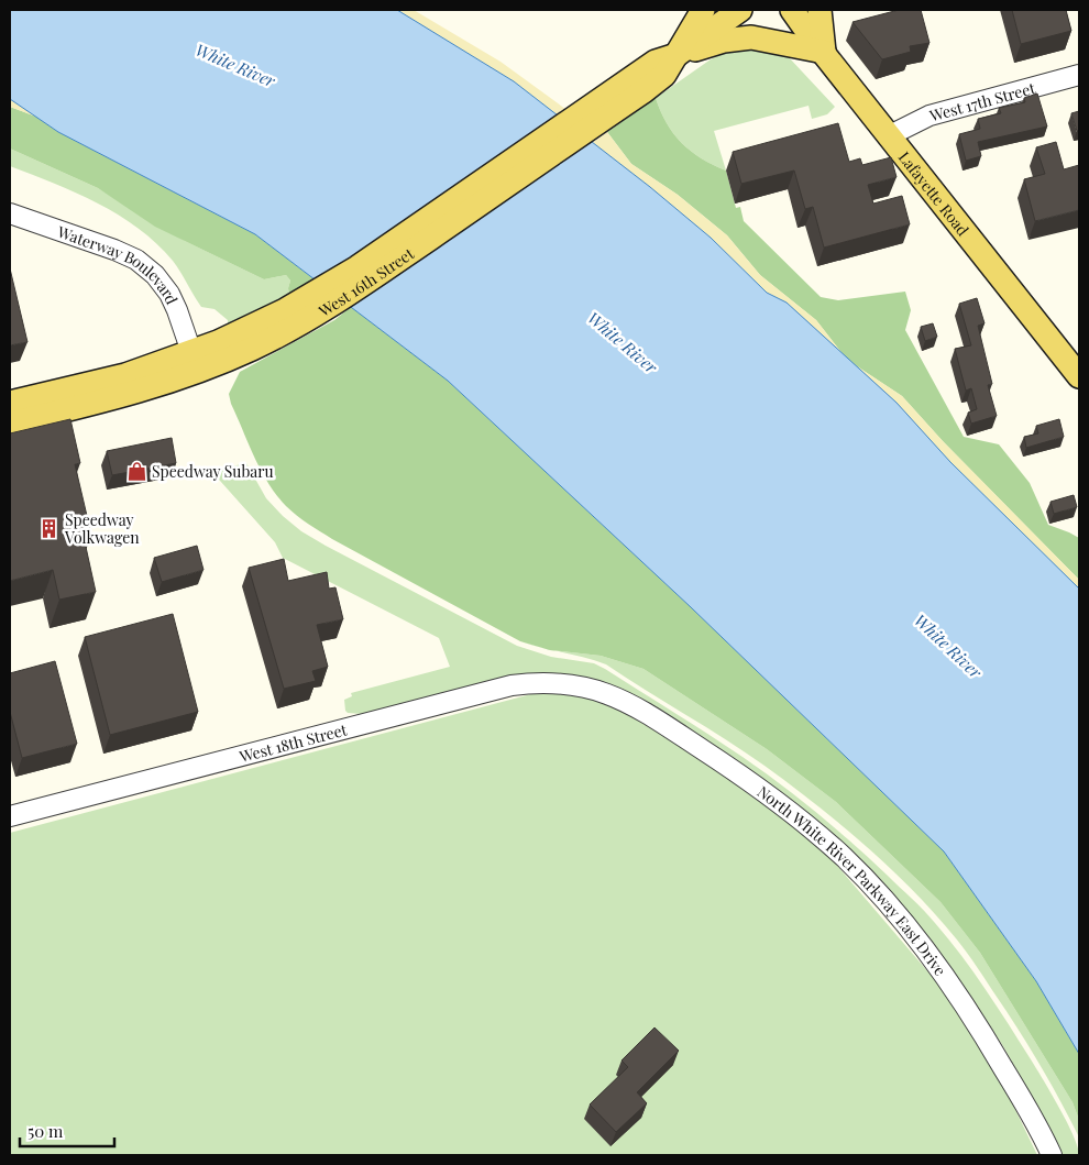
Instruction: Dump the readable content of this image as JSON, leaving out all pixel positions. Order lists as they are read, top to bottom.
{
  "streets": {
    "main road": ["Lafayette Road", "West 16th Street"],
    "street": [
      "West 17th Street",
      "Waterway Boulevard",
      "West 18th Street",
      "North White River Parkway East Drive"
    ]
  },
  "crossings": [
    ["West 17th Street", "Lafayette Road"],
    ["Waterway Boulevard", "West 16th Street"],
    ["West 18th Street", "North White River Parkway East Drive"]
  ],
  "water": ["White River"],
  "places": {
    "shop": ["Speedway Subaru"],
    "building": ["Speedway Volkwagen"]
  },
  "scale_bar": "50 m"
}
